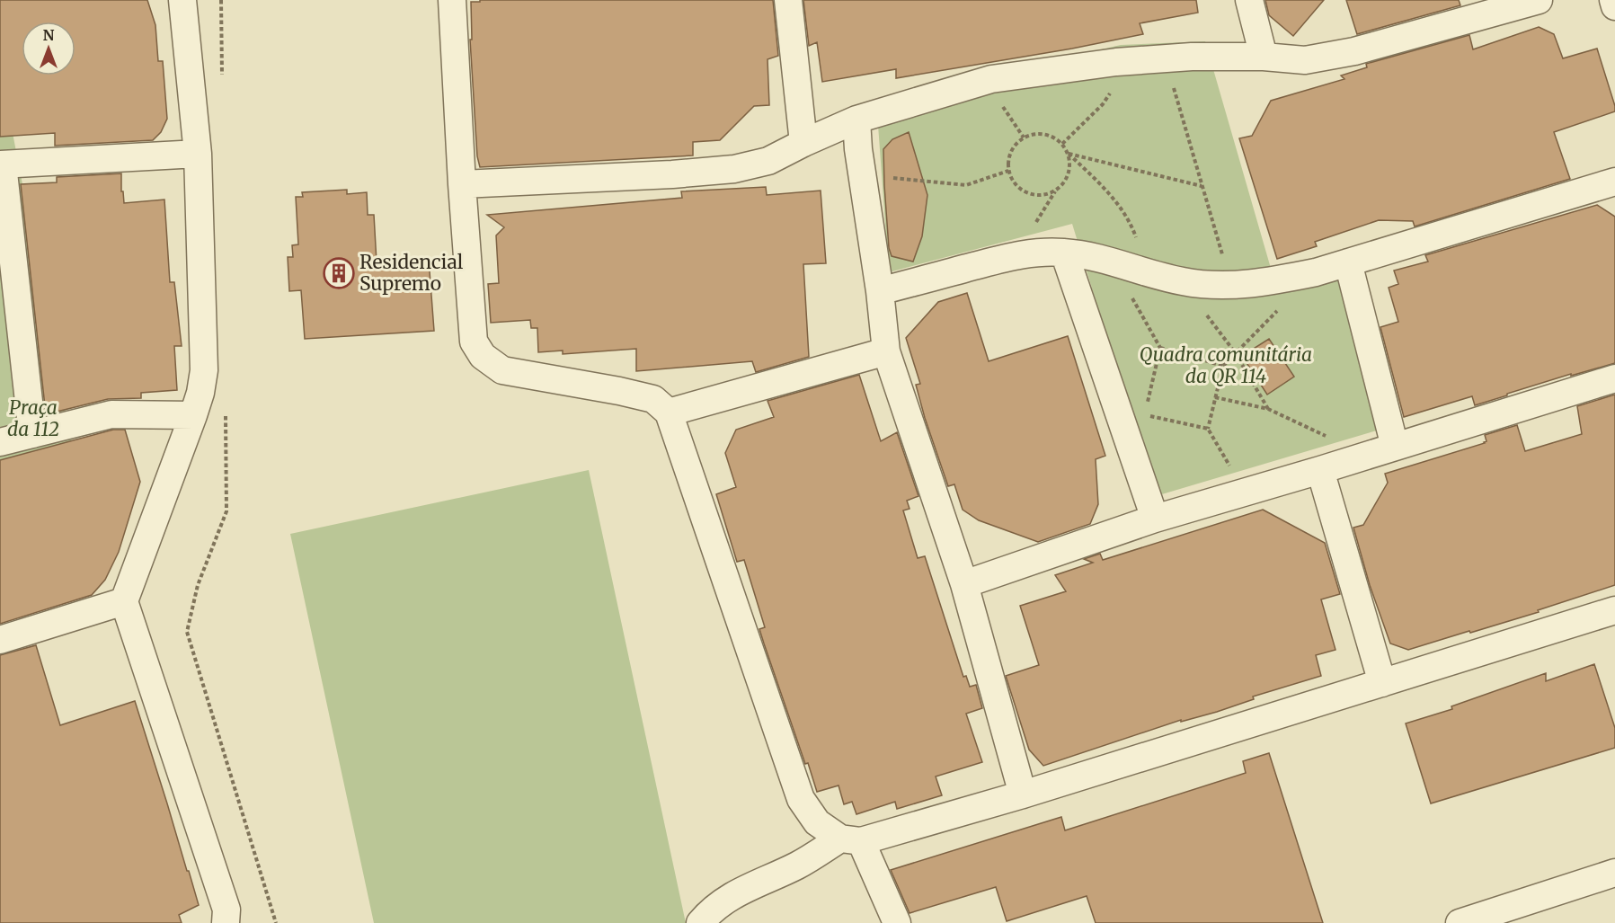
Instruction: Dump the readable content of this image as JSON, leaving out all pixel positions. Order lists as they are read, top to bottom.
{
  "parks": ["Quadra comunitária da QR 114", "Praça da 112"],
  "places": {
    "building": ["Residencial Supremo"]
  },
  "north": "top"
}
